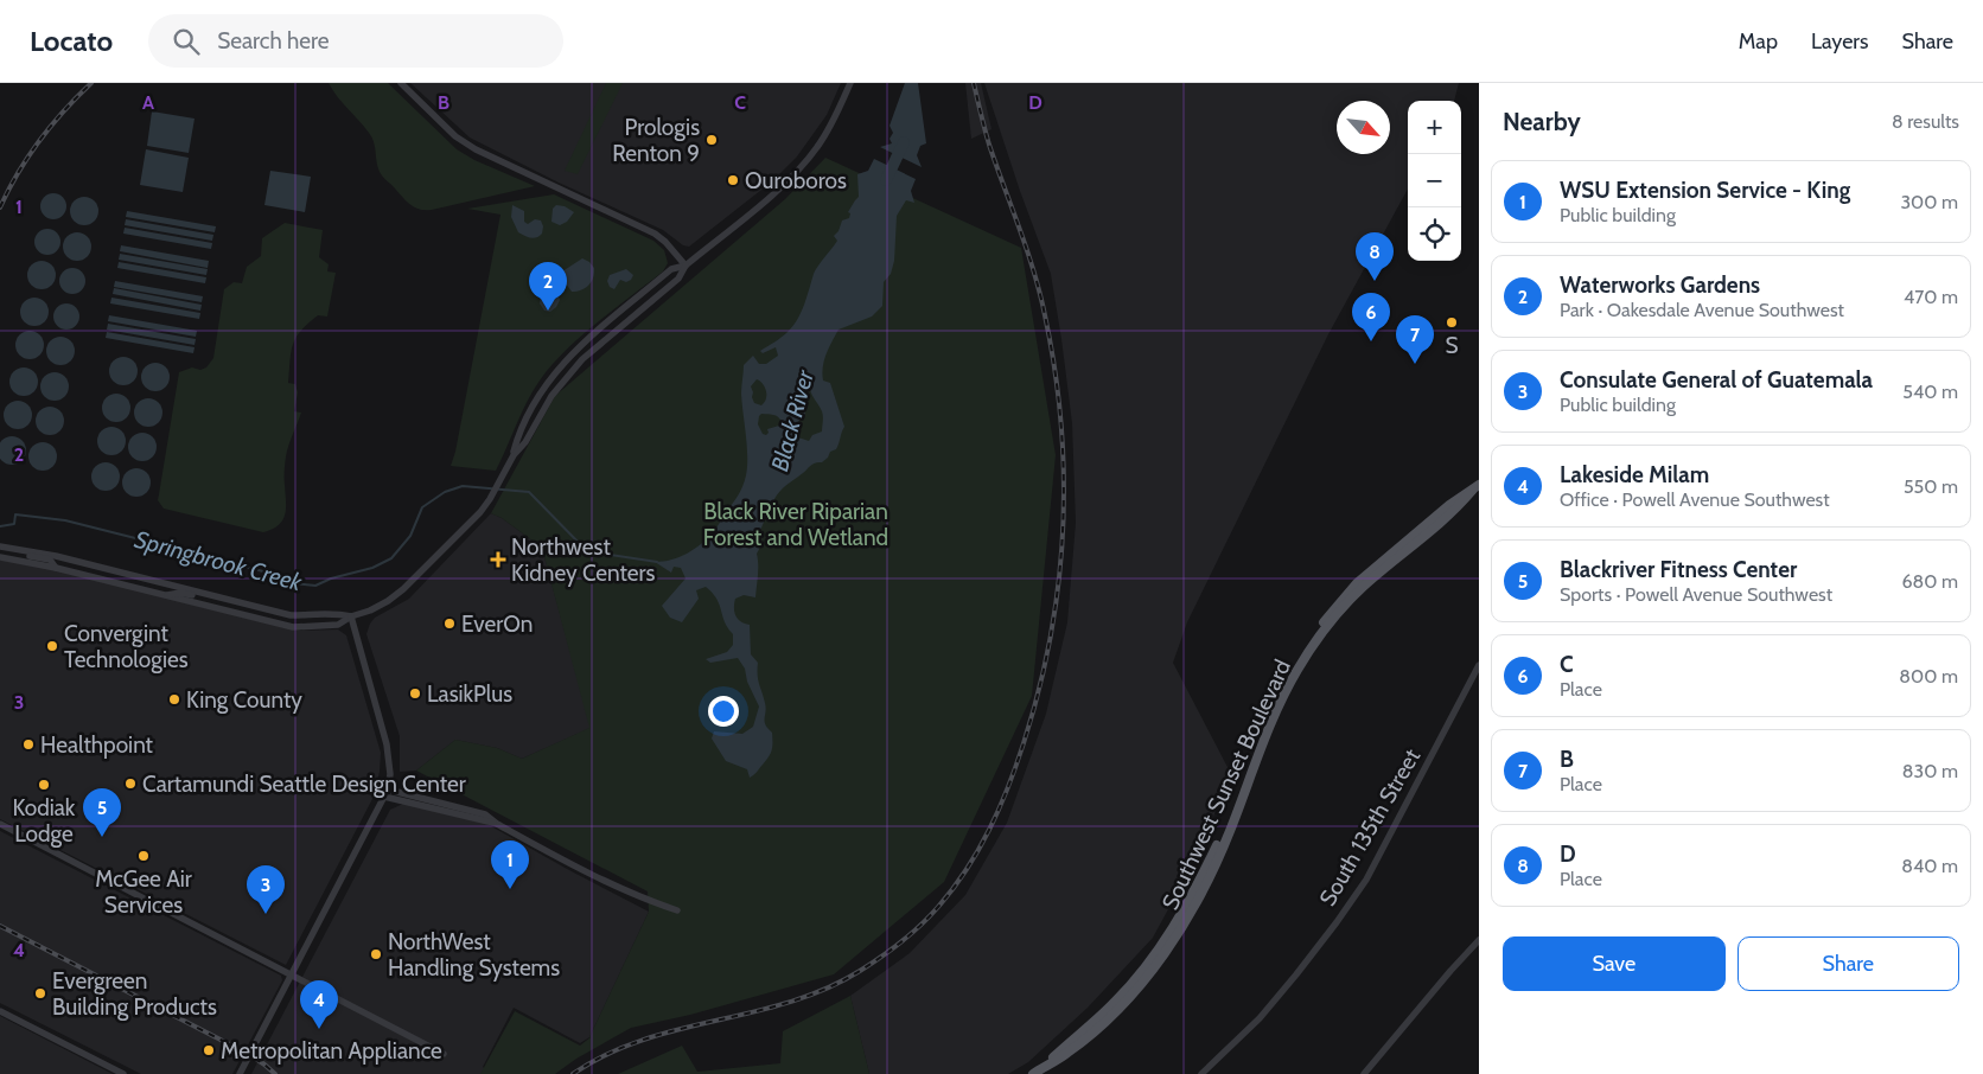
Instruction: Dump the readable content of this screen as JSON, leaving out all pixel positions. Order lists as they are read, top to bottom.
{
  "streets": {
    "main road": ["Southwest Sunset Boulevard"],
    "street": ["South 135th Street"]
  },
  "water": ["Black River", "Springbrook Creek"],
  "parks": ["Black River Riparian Forest and Wetland"],
  "places": {
    "other": [
      "Prologis Renton 9",
      "Ouroboros",
      "S",
      "EverOn",
      "Convergint Technologies",
      "LasikPlus",
      "King County",
      "Healthpoint",
      "Cartamundi Seattle Design Center",
      "Kodiak Lodge",
      "McGee Air Services",
      "NorthWest Handling Systems",
      "Evergreen Building Products",
      "Metropolitan Appliance"
    ],
    "health": ["Northwest Kidney Centers"]
  },
  "north": "bottom right",
  "page": {
    "header": "Locato",
    "search": "Search here",
    "nav": ["Map", "Layers", "Share"],
    "heading": ["Nearby", "8 results"],
    "map_buttons": ["+", "−"],
    "list": [
      {
        "mark": "1",
        "name": "WSU Extension Service - King",
        "note": "Public building",
        "value": "300 m"
      },
      {
        "mark": "2",
        "name": "Waterworks Gardens",
        "note": "Park · Oakesdale Avenue Southwest",
        "value": "470 m"
      },
      {
        "mark": "3",
        "name": "Consulate General of Guatemala",
        "note": "Public building",
        "value": "540 m"
      },
      {
        "mark": "4",
        "name": "Lakeside Milam",
        "note": "Office · Powell Avenue Southwest",
        "value": "550 m"
      },
      {
        "mark": "5",
        "name": "Blackriver Fitness Center",
        "note": "Sports · Powell Avenue Southwest",
        "value": "680 m"
      },
      {
        "mark": "6",
        "name": "C",
        "note": "Place",
        "value": "800 m"
      },
      {
        "mark": "7",
        "name": "B",
        "note": "Place",
        "value": "830 m"
      },
      {
        "mark": "8",
        "name": "D",
        "note": "Place",
        "value": "840 m"
      }
    ],
    "pins": [
      "8",
      "2",
      "6",
      "7",
      "5",
      "1",
      "3",
      "4"
    ],
    "buttons": ["Save", "Share"]
  },
  "grid": {
    "columns": [
      "A",
      "B",
      "C",
      "D"
    ],
    "rows": [
      "1",
      "2",
      "3",
      "4"
    ]
  }
}
